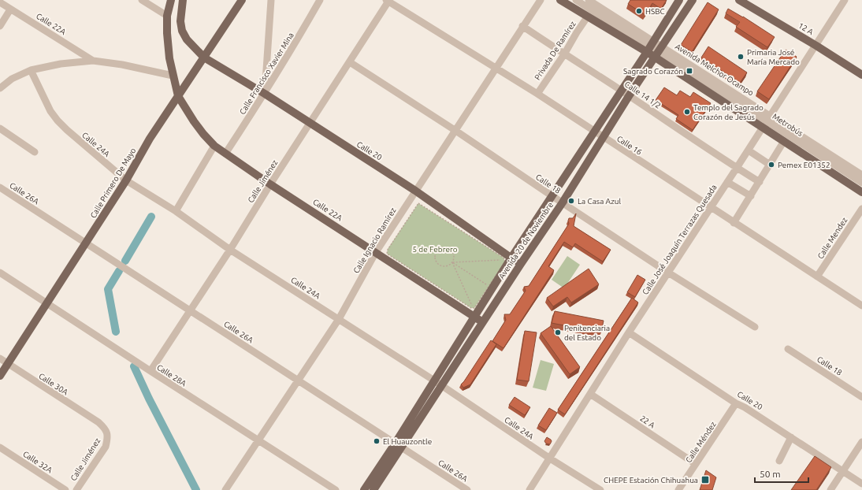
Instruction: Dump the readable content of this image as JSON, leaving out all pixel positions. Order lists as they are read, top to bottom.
{
  "streets": {
    "main road": [
      "Calle 22A",
      "12 A",
      "Avenida Melchor Ocampo",
      "Calle 20",
      "Calle Primero De Mayo",
      "Avenida 20 de Noviembre"
    ],
    "street": [
      "Privada De Ramírez",
      "Calle Francisco Xavier Mina",
      "Calle 14 1/2",
      "Metrobús",
      "Calle 24A",
      "Calle 16",
      "Calle Jiménez",
      "Calle 18",
      "Calle 26A",
      "Calle Mendez",
      "Calle José Joaquín Terrazas Quesada",
      "Calle Ignacio Ramírez",
      "Calle 28A",
      "Calle 30A",
      "22 A",
      "Calle Méndez",
      "Calle 32A"
    ]
  },
  "crossings": [
    ["Calle 22A", "Calle Francisco Xavier Mina"],
    ["Calle 22A", "Calle Jiménez"],
    ["Calle 22A", "Calle Primero De Mayo"],
    ["Calle 22A", "Calle Ignacio Ramírez"],
    ["Calle 22A", "Avenida 20 de Noviembre"],
    ["12 A", "Calle José Joaquín Terrazas Quesada"],
    ["Privada De Ramírez", "Avenida Melchor Ocampo"],
    ["Privada De Ramírez", "Calle 14 1/2"],
    ["Privada De Ramírez", "Calle 16"],
    ["Avenida Melchor Ocampo", "Metrobús"],
    ["Avenida Melchor Ocampo", "Calle José Joaquín Terrazas Quesada"],
    ["Avenida Melchor Ocampo", "Avenida 20 de Noviembre"],
    ["Calle Francisco Xavier Mina", "Calle 20"],
    ["Calle 14 1/2", "Calle José Joaquín Terrazas Quesada"],
    ["Calle 14 1/2", "Calle Ignacio Ramírez"],
    ["Calle 14 1/2", "Avenida 20 de Noviembre"],
    ["Metrobús", "Calle José Joaquín Terrazas Quesada"],
    ["Calle 24A", "Calle Jiménez"],
    ["Calle 24A", "Calle Primero De Mayo"],
    ["Calle 24A", "Calle José Joaquín Terrazas Quesada"],
    ["Calle 24A", "Calle Ignacio Ramírez"],
    ["Calle 24A", "Avenida 20 de Noviembre"],
    ["Calle 16", "Calle Jiménez"],
    ["Calle 16", "Calle Mendez"],
    ["Calle 16", "Calle José Joaquín Terrazas Quesada"],
    ["Calle 16", "Calle Ignacio Ramírez"],
    ["Calle 16", "Avenida 20 de Noviembre"],
    ["Calle 20", "Calle Jiménez"],
    ["Calle 20", "Calle Primero De Mayo"],
    ["Calle 20", "Calle José Joaquín Terrazas Quesada"],
    ["Calle 20", "Calle Ignacio Ramírez"],
    ["Calle 20", "Avenida 20 de Noviembre"],
    ["Calle 20", "Calle Méndez"],
    ["Calle Jiménez", "Calle 18"],
    ["Calle Jiménez", "Calle 26A"],
    ["Calle Jiménez", "Calle 28A"],
    ["Calle Jiménez", "Calle 30A"],
    ["Calle Primero De Mayo", "Calle 26A"],
    ["Calle Primero De Mayo", "Calle 28A"],
    ["Calle Primero De Mayo", "Calle 30A"],
    ["Calle 18", "Calle José Joaquín Terrazas Quesada"],
    ["Calle 18", "Calle Ignacio Ramírez"],
    ["Calle 18", "Avenida 20 de Noviembre"],
    ["Calle 26A", "Calle Ignacio Ramírez"],
    ["Calle 26A", "Avenida 20 de Noviembre"],
    ["Calle José Joaquín Terrazas Quesada", "22 A"],
    ["Calle Ignacio Ramírez", "Calle 28A"],
    ["22 A", "Calle Méndez"]
  ],
  "parks": ["5 de Febrero"],
  "places": {
    "other": [
      "HSBC",
      "Primaria José María Mercado",
      "Templo del Sagrado Corazón de Jesús",
      "Pemex E01352",
      "La Casa Azul",
      "Penitenciaria del Estado",
      "El Huauzontle"
    ],
    "transit": ["Sagrado Corazón", "CHEPE Estación Chihuahua"]
  },
  "scale_bar": "50 m"
}
